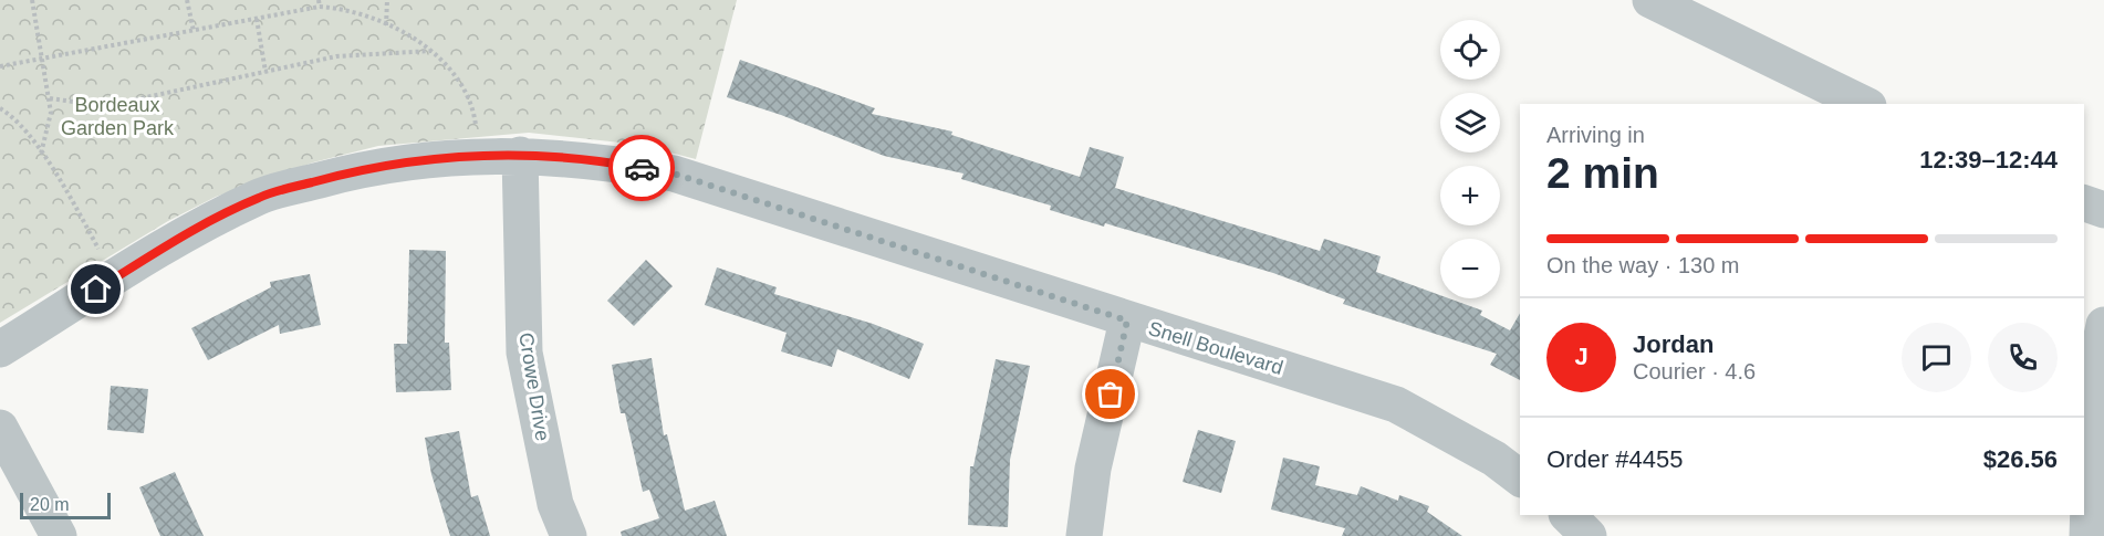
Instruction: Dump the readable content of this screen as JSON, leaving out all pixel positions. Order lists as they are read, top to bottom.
{
  "streets": {
    "street": ["Snell Boulevard", "Crowe Drive"]
  },
  "crossings": [
    ["Snell Boulevard", "Crowe Drive"]
  ],
  "parks": ["Bordeaux Garden Park"],
  "scale_bar": "20 m",
  "page": {
    "map_buttons": ["+", "−"],
    "heading": ["2 min", "Arriving in", "12:39–12:44"],
    "panel": [
      "Jordan",
      "Courier · 4.6",
      "Order #4455",
      "$26.56"
    ],
    "bar": "On the way · 130 m",
    "round": "J",
    "scale": "20 m"
  }
}
